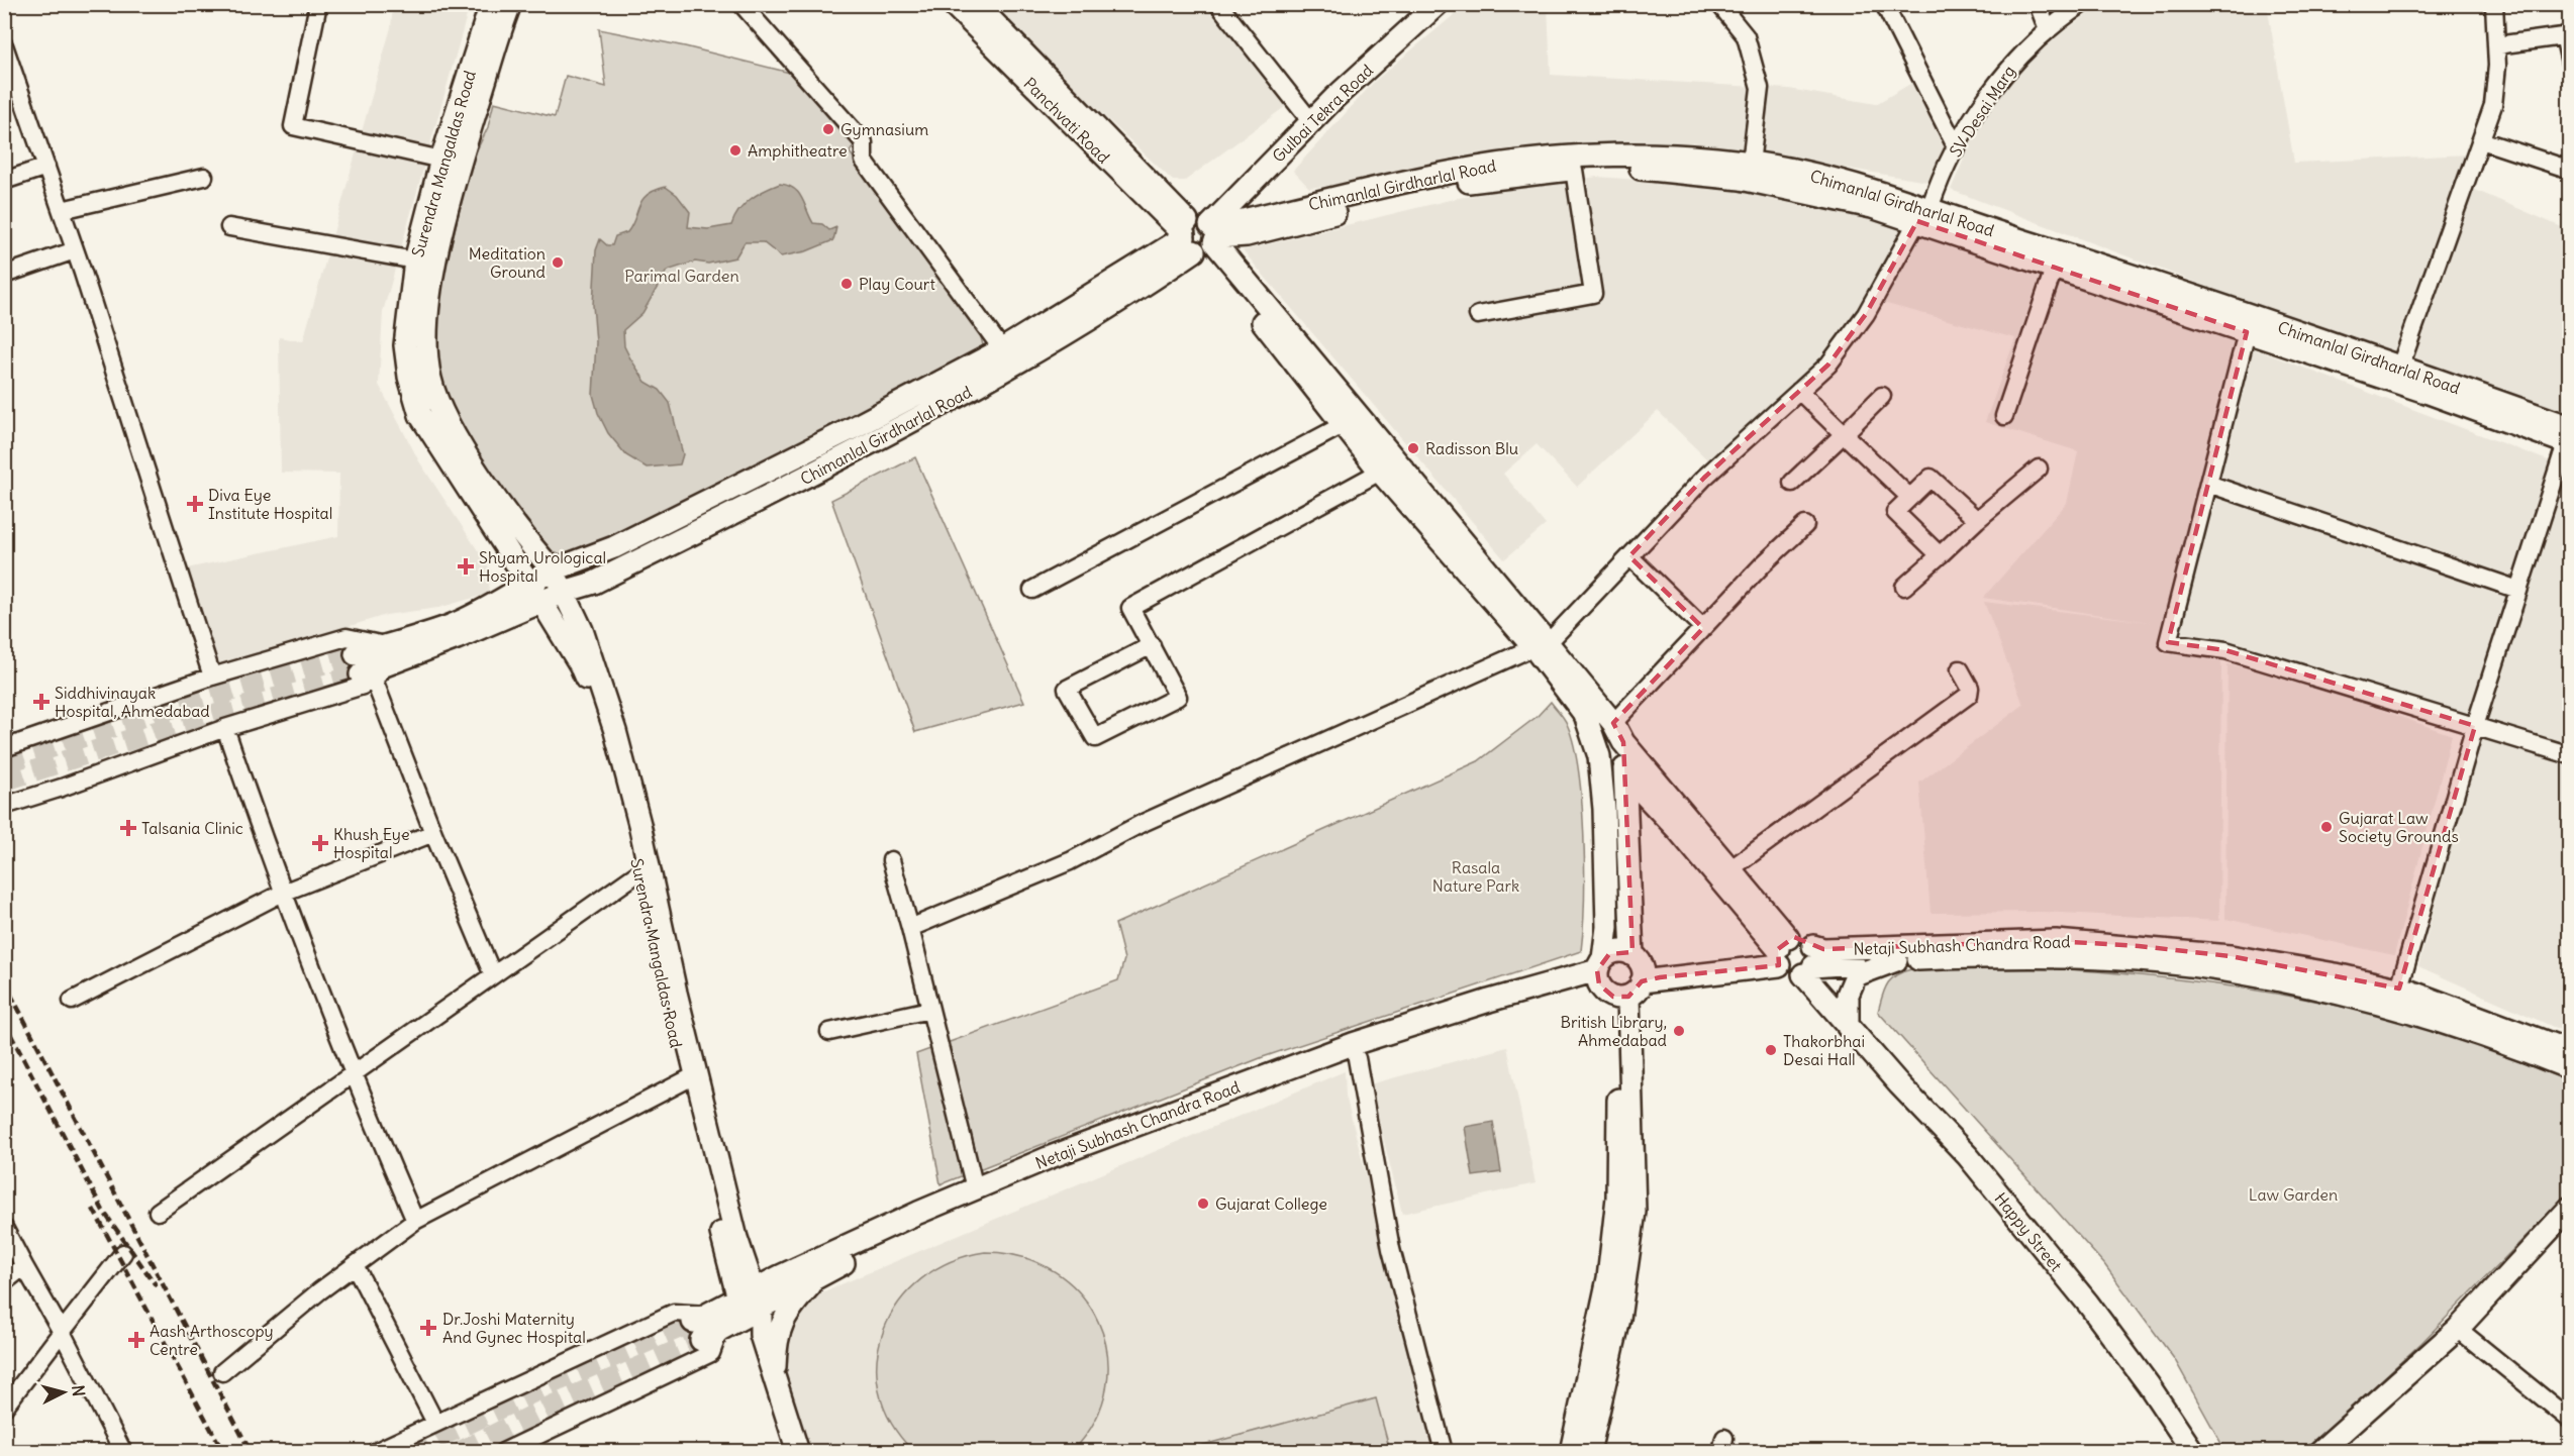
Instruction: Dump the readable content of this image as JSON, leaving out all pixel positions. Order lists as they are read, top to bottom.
{
  "streets": {
    "main road": [
      "Gulbai Tekra Road",
      "Panchvati Road",
      "Surendra Mangaldas Road",
      "Chimanlal Girdharlal Road",
      "Netaji Subhash Chandra Road",
      "Happy Street"
    ],
    "street": ["SV Desai Marg"]
  },
  "crossings": [
    ["SV Desai Marg", "Chimanlal Girdharlal Road"],
    ["Gulbai Tekra Road", "Panchvati Road"],
    ["Gulbai Tekra Road", "Chimanlal Girdharlal Road"],
    ["Panchvati Road", "Chimanlal Girdharlal Road"],
    ["Surendra Mangaldas Road", "Chimanlal Girdharlal Road"],
    ["Surendra Mangaldas Road", "Netaji Subhash Chandra Road"],
    ["Netaji Subhash Chandra Road", "Happy Street"]
  ],
  "parks": ["Parimal Garden", "Rasala Nature Park", "Law Garden"],
  "places": {
    "other": [
      "Gymnasium",
      "Amphitheatre",
      "Meditation Ground",
      "Play Court",
      "Radisson Blu",
      "Gujarat Law Society Grounds",
      "British Library, Ahmedabad",
      "Thakorbhai Desai Hall",
      "Gujarat College"
    ],
    "health": [
      "Diva Eye Institute Hospital",
      "Shyam Urological Hospital",
      "Siddhivinayak Hospital, Ahmedabad",
      "Talsania Clinic",
      "Khush Eye Hospital",
      "Dr.Joshi Maternity And Gynec Hospital",
      "Aash Arthoscopy Centre"
    ]
  },
  "north": "right"
}
